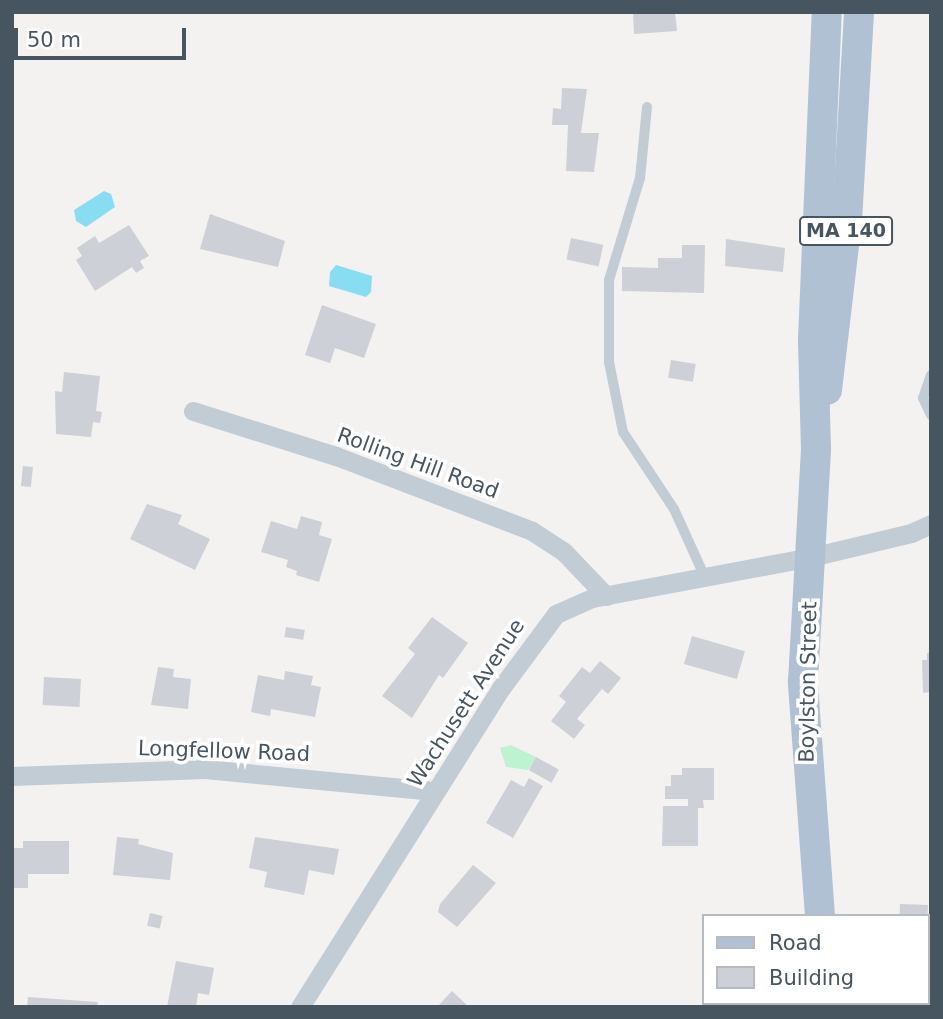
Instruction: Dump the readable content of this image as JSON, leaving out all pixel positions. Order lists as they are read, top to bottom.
{
  "streets": {
    "main road": ["MA 140", "Boylston Street"],
    "street": ["Rolling Hill Road", "Wachusett Avenue", "Longfellow Road"]
  },
  "crossings": [
    ["Rolling Hill Road", "Wachusett Avenue"],
    ["Boylston Street", "Wachusett Avenue"],
    ["Wachusett Avenue", "Longfellow Road"]
  ],
  "legend": ["Road", "Building"],
  "scale_bar": "50 m"
}
